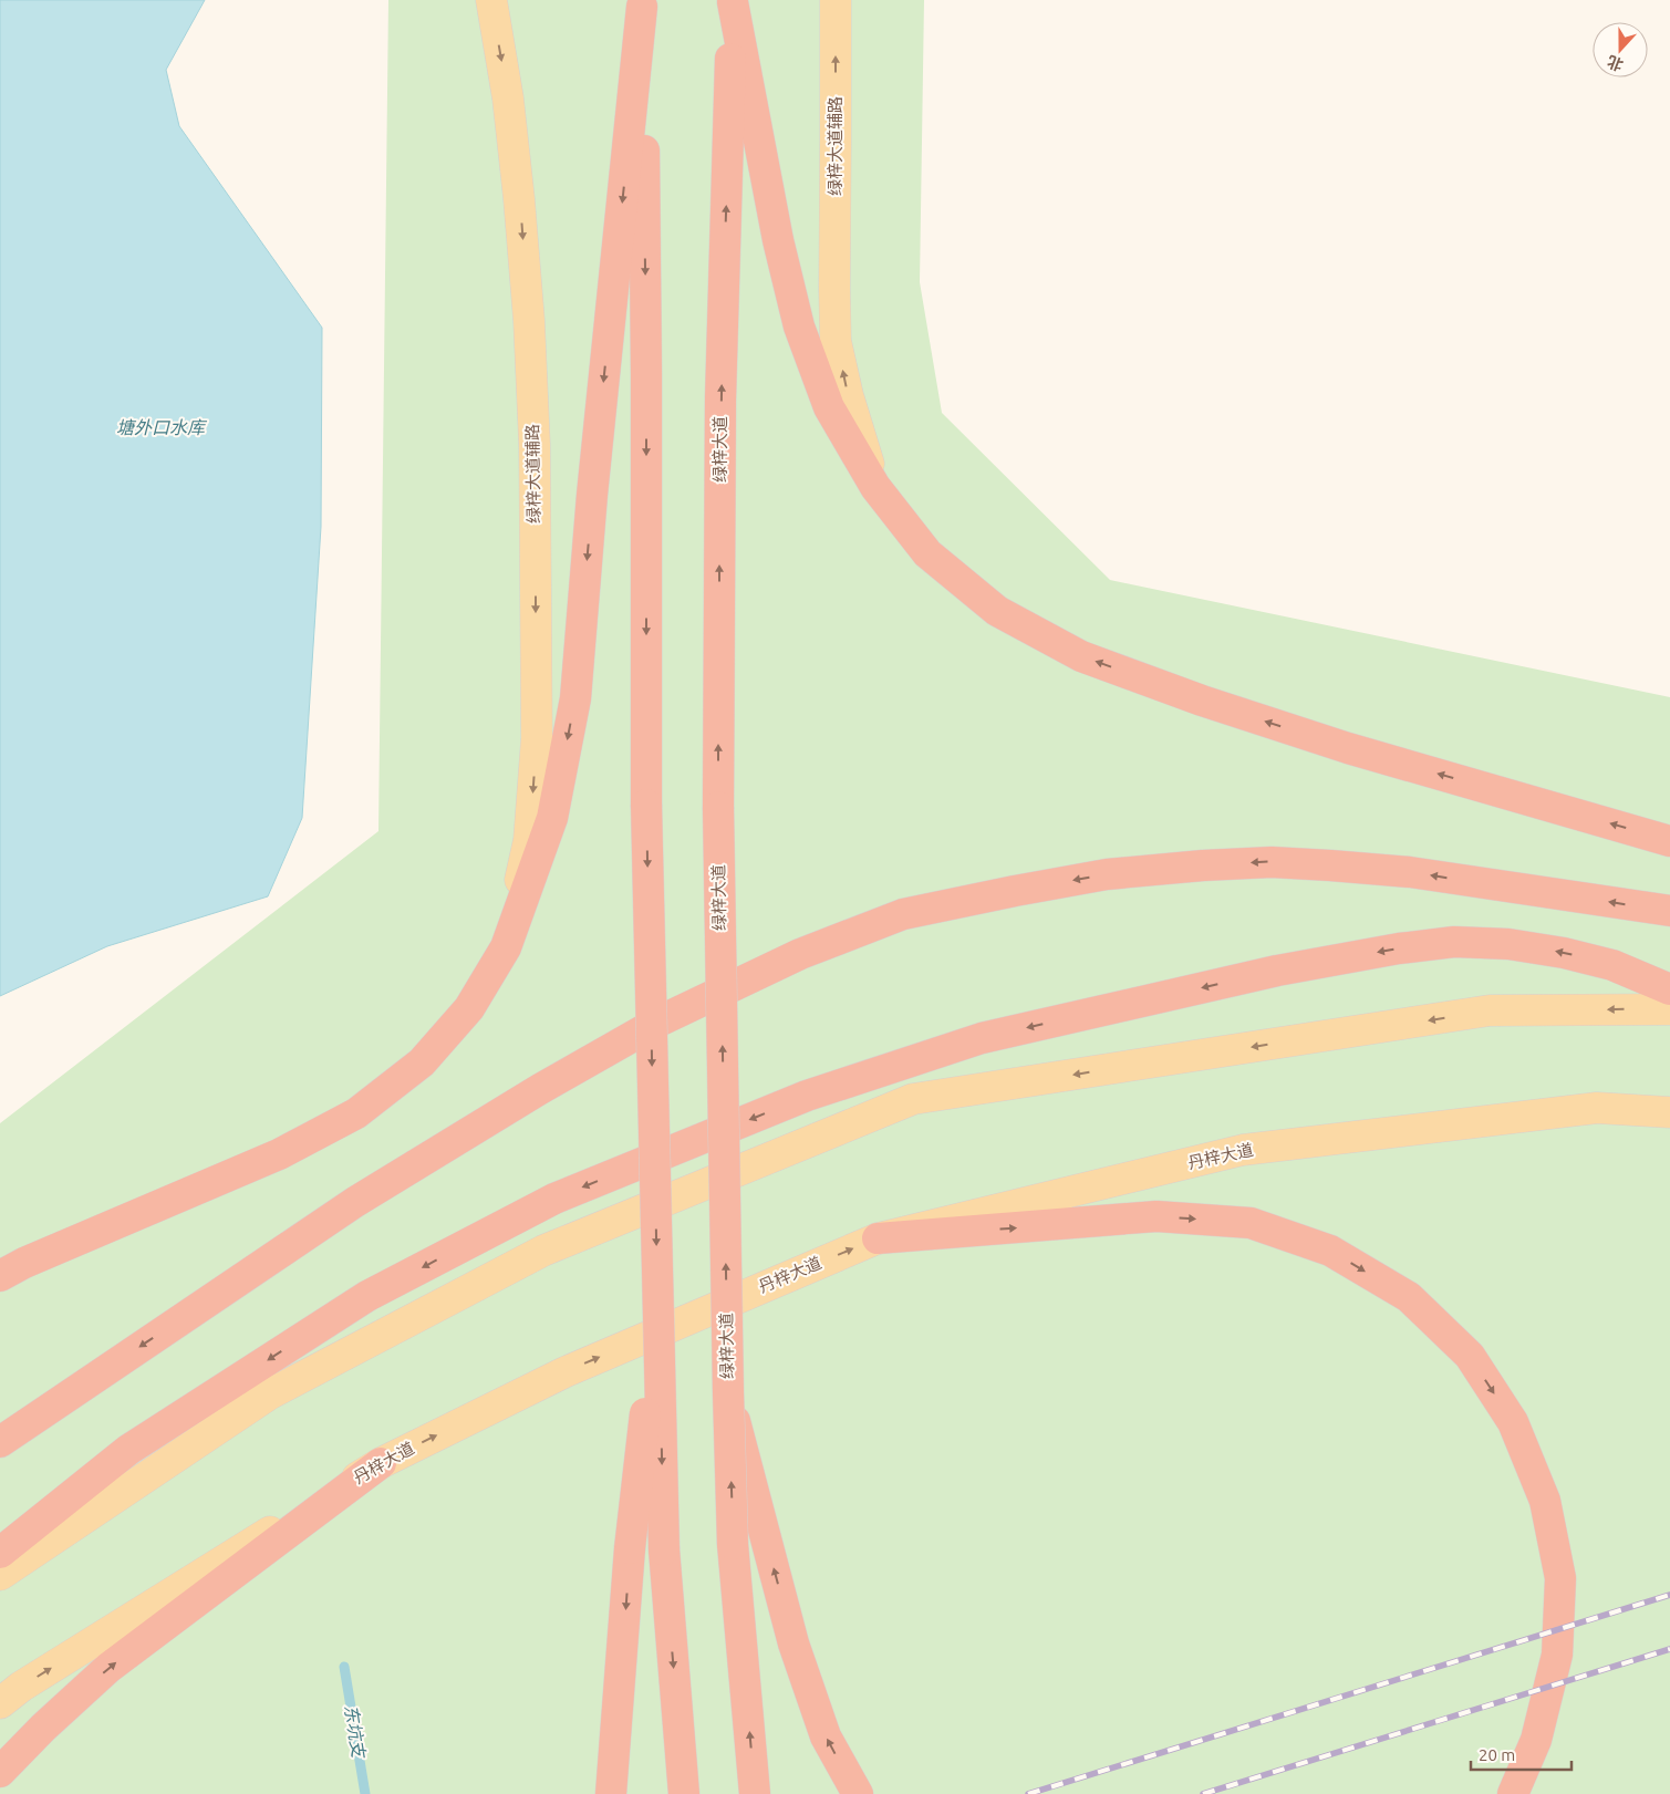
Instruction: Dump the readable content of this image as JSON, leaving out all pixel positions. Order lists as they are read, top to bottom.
{
  "streets": {
    "highway": ["绿梓大道"],
    "main road": ["绿梓大道辅路", "丹梓大道"]
  },
  "water": ["塘外口水库", "东坑支"],
  "scale_bar": "20 m",
  "north": "bottom"
}
